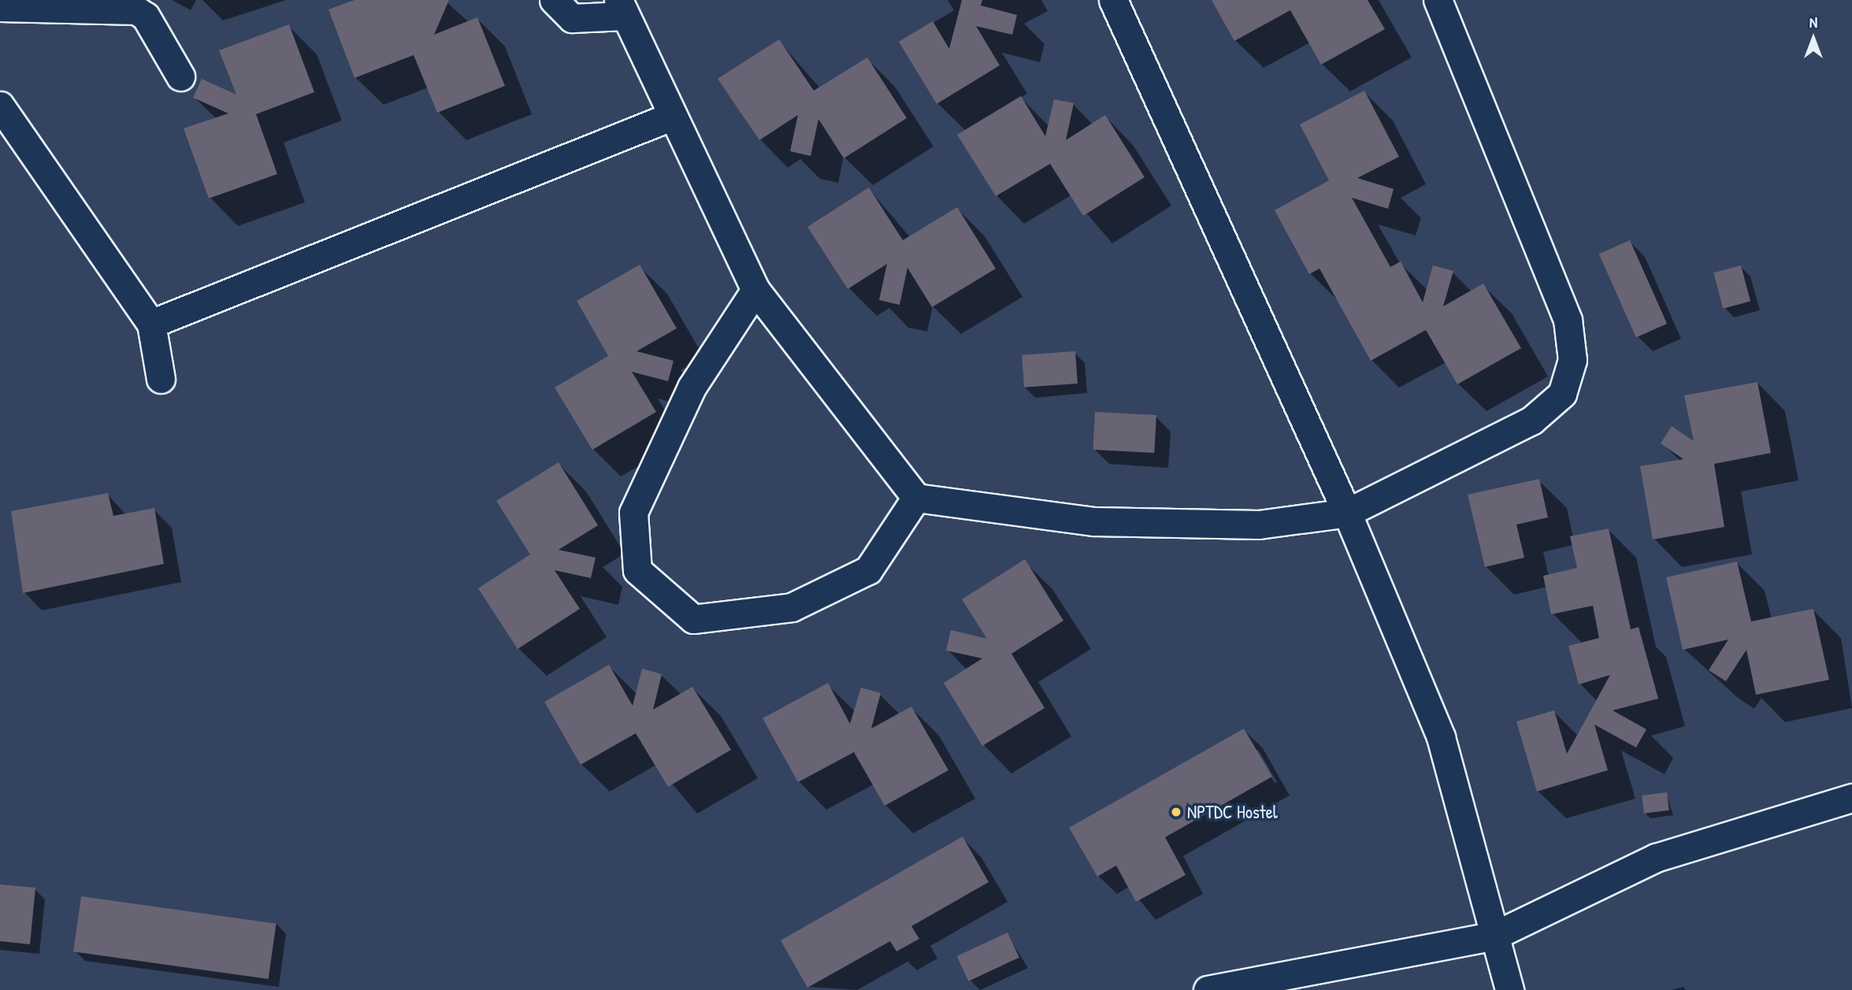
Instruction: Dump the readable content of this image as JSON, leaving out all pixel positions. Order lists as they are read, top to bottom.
{
  "places": ["NPTDC Hostel"],
  "north": "top"
}
